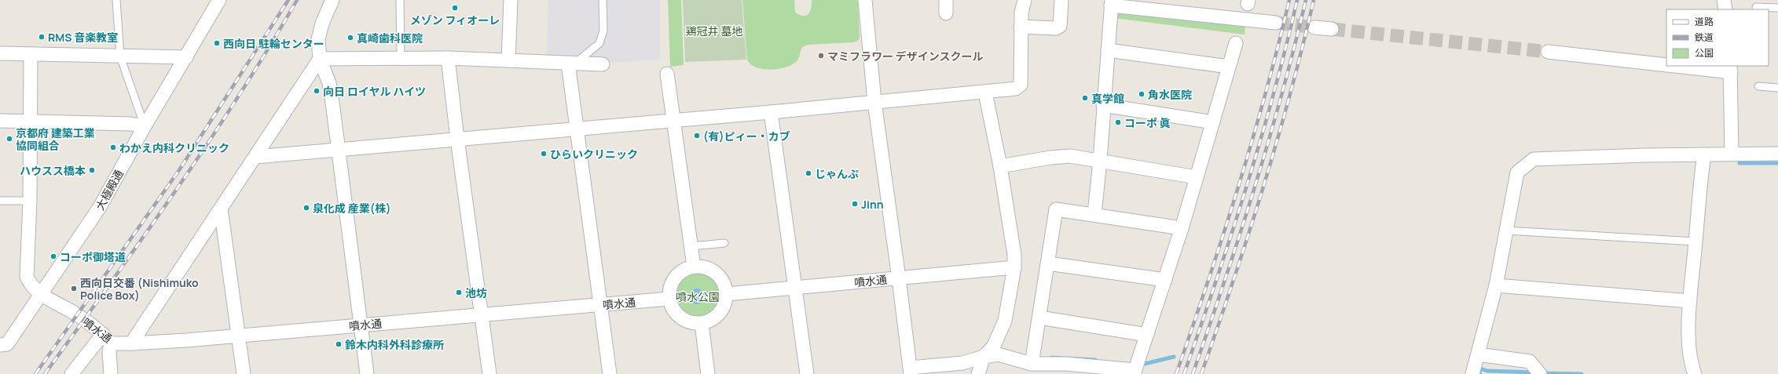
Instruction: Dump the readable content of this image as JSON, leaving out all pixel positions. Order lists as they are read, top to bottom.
{
  "streets": {
    "street": ["大極殿通", "噴水通"]
  },
  "crossings": [
    ["大極殿通", "噴水通"]
  ],
  "parks": ["鶏冠井 墓地", "噴水公園"],
  "places": [
    "メゾン フィオーレ",
    "RMS 音楽教室",
    "真崎歯科医院",
    "西向日 駐輪センター",
    "マミフラワー デザインスクール",
    "向日 ロイヤル ハイツ",
    "角水医院",
    "真学館",
    "コーポ 眞",
    "(有)ピィー・カブ",
    "京都府 建築工業 協同組合",
    "わかえ内科クリニック",
    "ひらいクリニック",
    "ハウスス橋本",
    "じゃんぷ",
    "Jinn",
    "泉化成 産業(株)",
    "コーポ御塔道",
    "西向日交番 (Nishimuko Police Box)",
    "池坊",
    "鈴木内科外科診療所"
  ],
  "legend": ["道路", "鉄道", "公園"]
}
